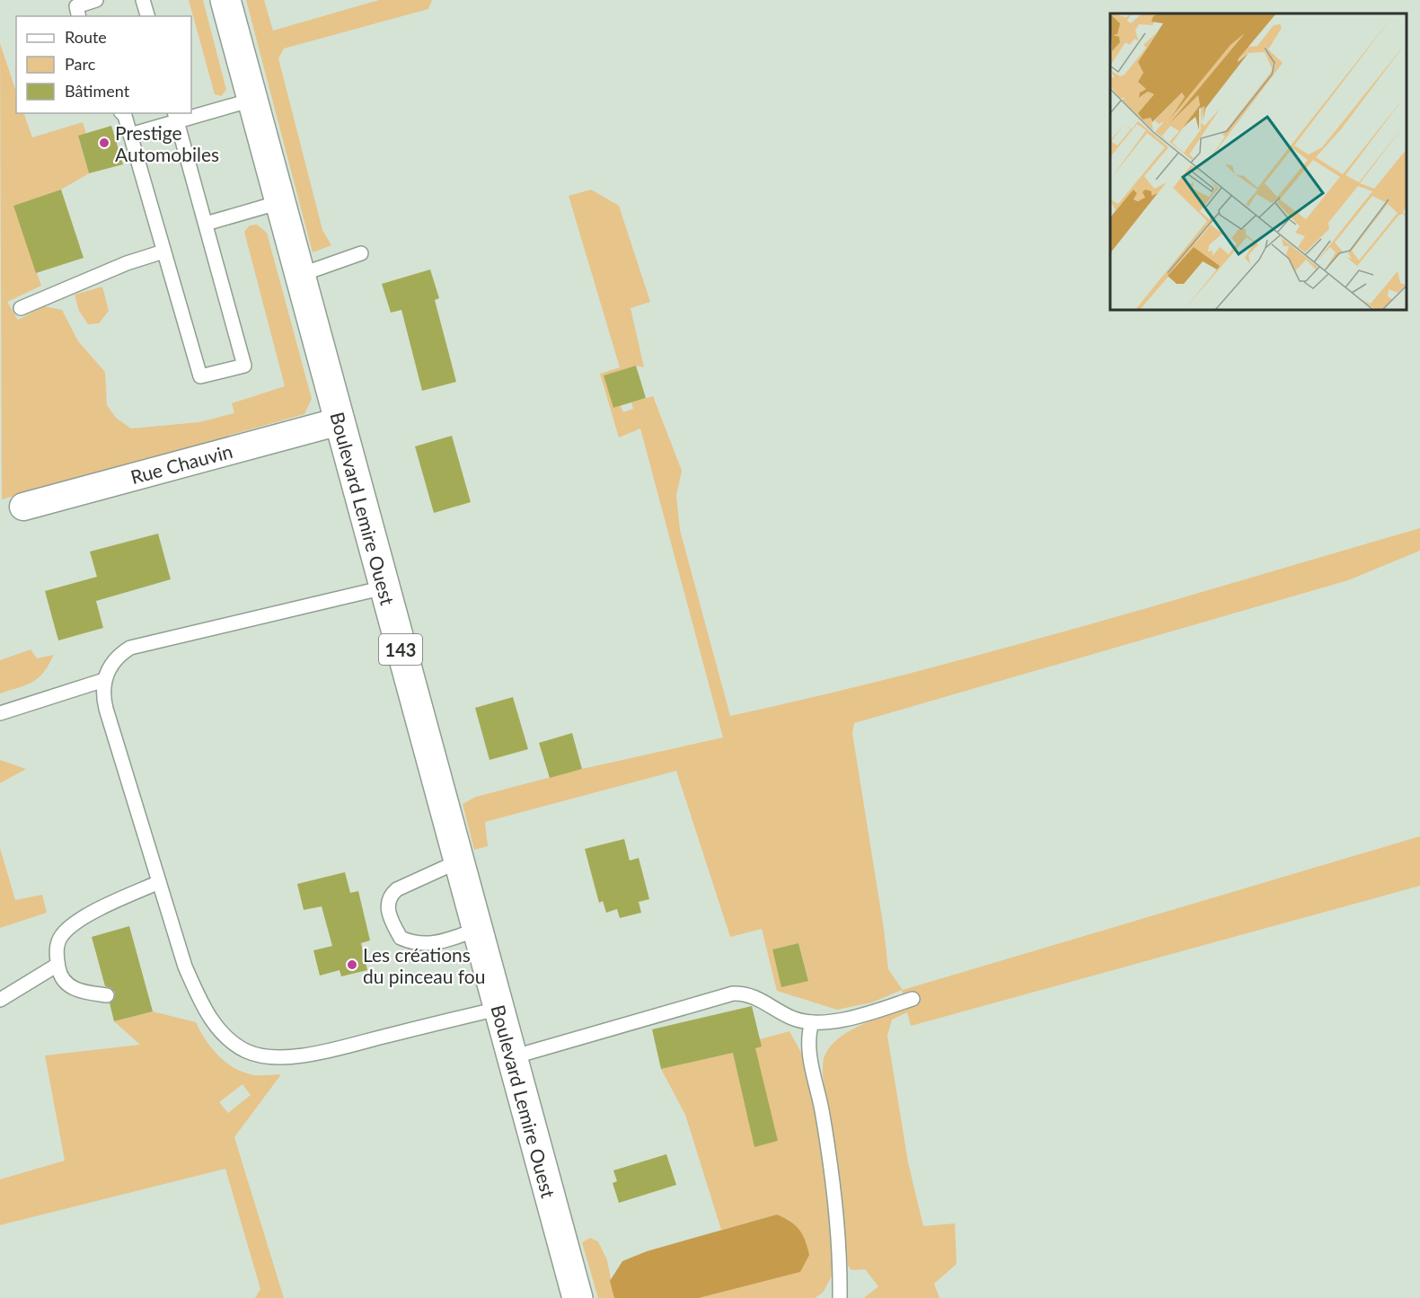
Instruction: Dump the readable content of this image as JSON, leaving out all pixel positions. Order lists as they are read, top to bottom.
{
  "streets": {
    "main road": ["Boulevard Lemire Ouest", "143"],
    "street": ["Rue Chauvin"]
  },
  "crossings": [
    ["Rue Chauvin", "Boulevard Lemire Ouest"]
  ],
  "places": ["Prestige Automobiles", "Les créations du pinceau fou"],
  "legend": ["Route", "Parc", "Bâtiment"]
}
